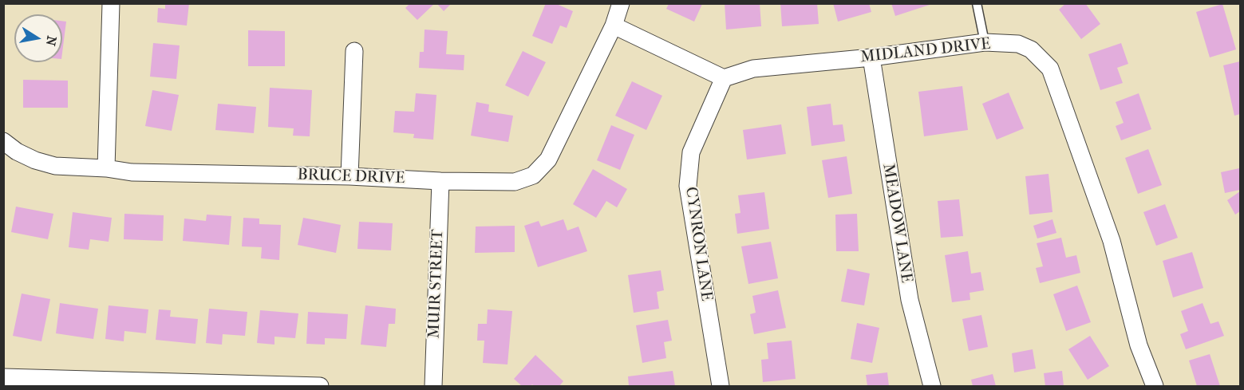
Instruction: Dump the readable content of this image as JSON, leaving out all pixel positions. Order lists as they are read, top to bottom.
{
  "streets": {
    "street": [
      "MIDLAND DRIVE",
      "BRUCE DRIVE",
      "MEADOW LANE",
      "CYNRON LANE",
      "MUIR STREET"
    ]
  },
  "crossings": [
    ["MIDLAND DRIVE", "MEADOW LANE"],
    ["MIDLAND DRIVE", "CYNRON LANE"],
    ["BRUCE DRIVE", "MUIR STREET"]
  ],
  "north": "right"
}
